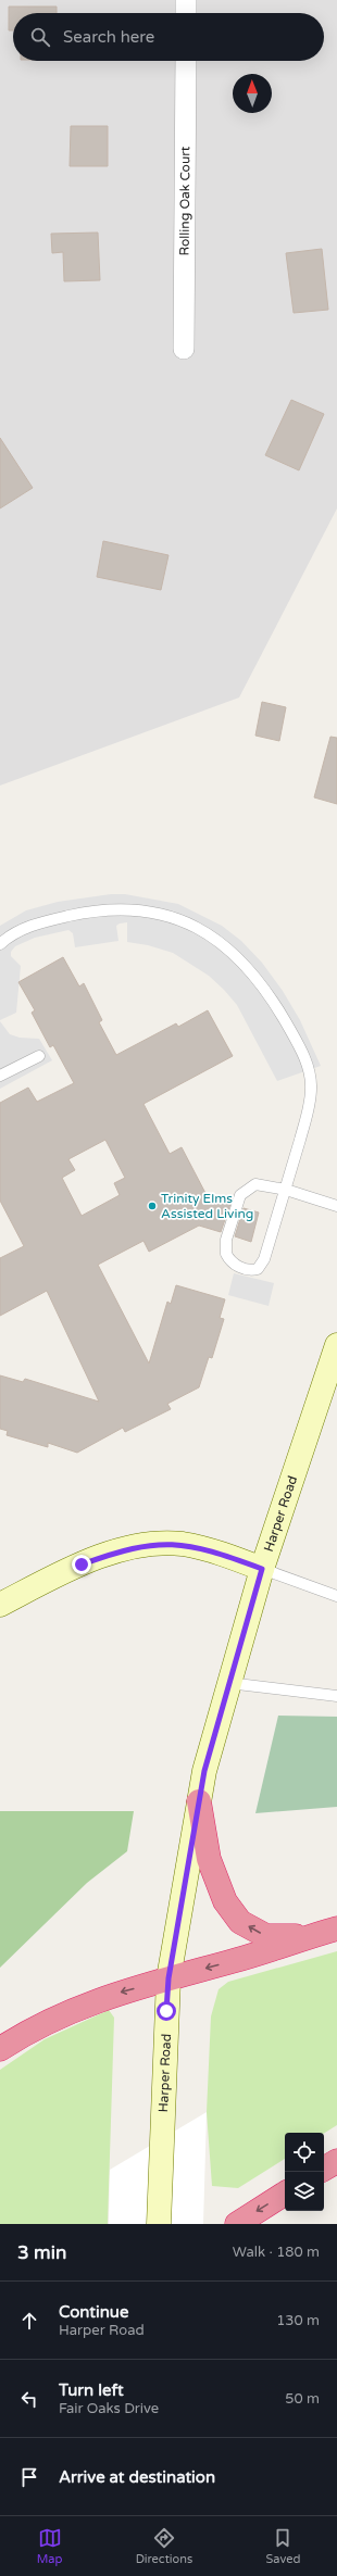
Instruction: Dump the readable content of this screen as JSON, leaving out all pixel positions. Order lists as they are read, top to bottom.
{
  "streets": {
    "main road": ["Harper Road"],
    "street": ["Rolling Oak Court"]
  },
  "places": ["Trinity Elms Assisted Living"],
  "north": "top",
  "page": {
    "search": "Search here",
    "heading": ["3 min", "Walk · 180 m"],
    "list": [
      ["Continue", "Harper Road", "130 m"],
      ["Turn left", "Fair Oaks Drive", "50 m"],
      "Arrive at destination"
    ],
    "nav": ["Map", "Directions", "Saved"]
  }
}
